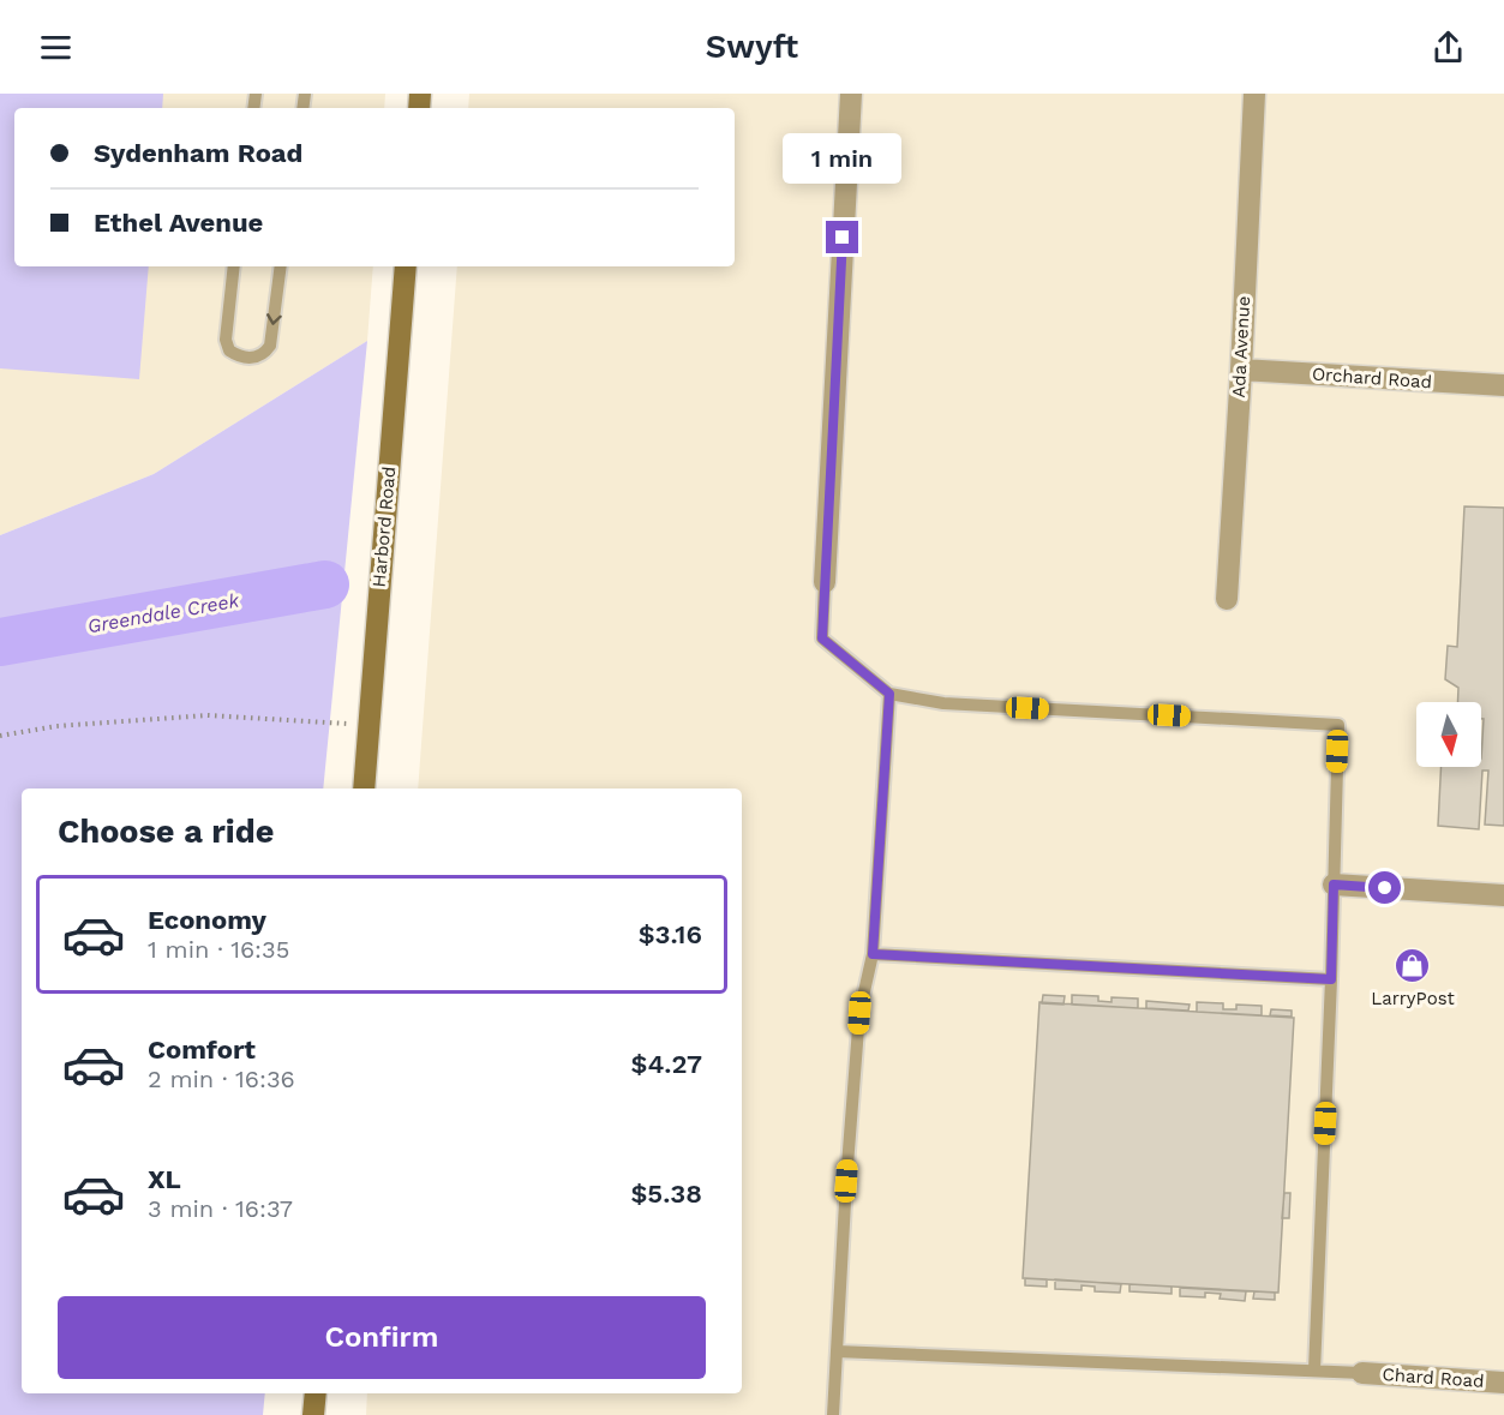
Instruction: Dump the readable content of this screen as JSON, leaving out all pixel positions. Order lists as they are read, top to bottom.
{
  "streets": {
    "main road": ["Harbord Road"],
    "street": ["Ada Avenue", "Orchard Road", "Chard Road"]
  },
  "crossings": [
    ["Ada Avenue", "Orchard Road"]
  ],
  "water": ["Greendale Creek"],
  "places": {
    "shop": ["LarryPost"]
  },
  "north": "bottom",
  "page": {
    "header": "Swyft",
    "banner": ["Sydenham Road", "Ethel Avenue"],
    "bubble": "1 min",
    "heading": "Choose a ride",
    "list": [
      {
        "name": "Economy",
        "note": "1 min · 16:35",
        "value": "$3.16"
      },
      {
        "name": "Comfort",
        "note": "2 min · 16:36",
        "value": "$4.27"
      },
      {
        "name": "XL",
        "note": "3 min · 16:37",
        "value": "$5.38"
      }
    ],
    "buttons": "Confirm"
  }
}
